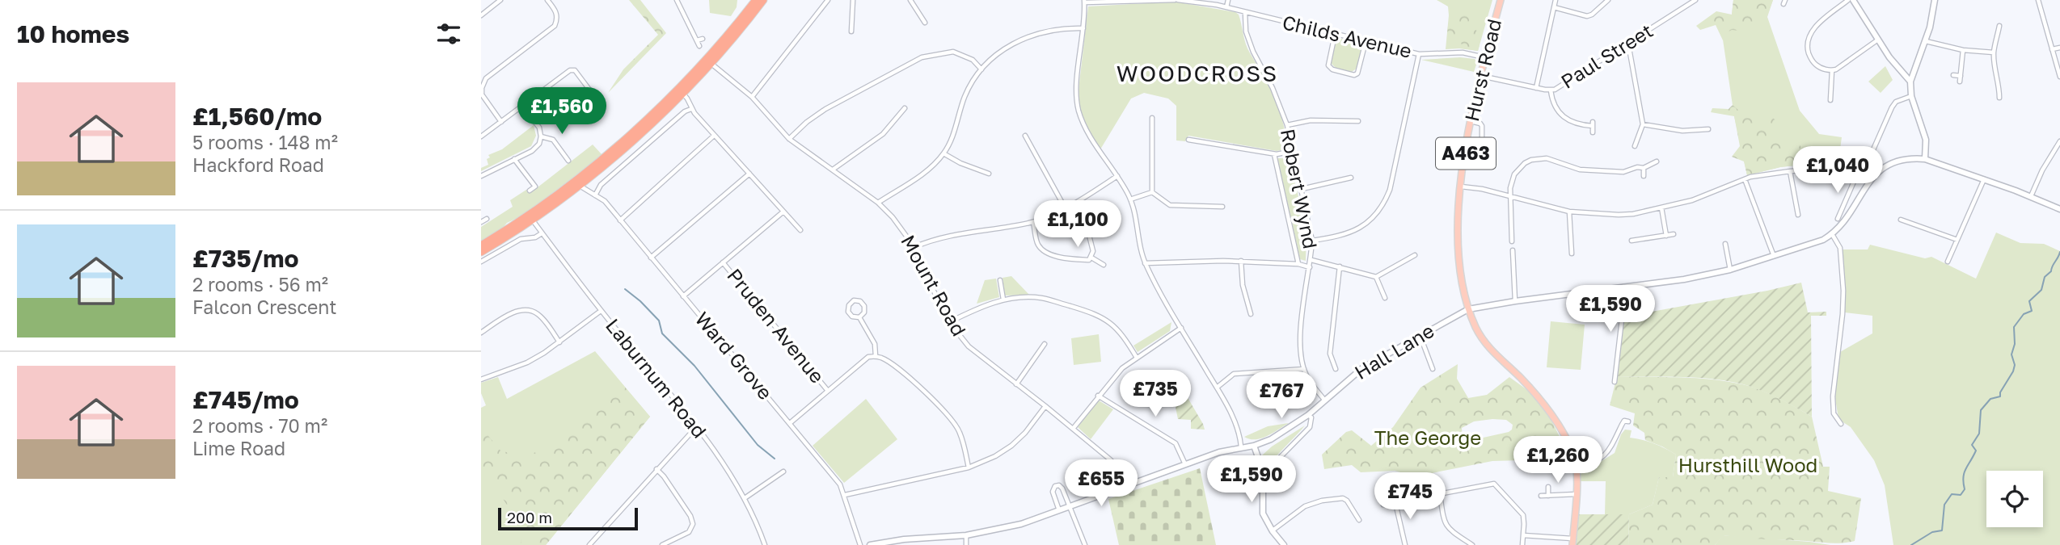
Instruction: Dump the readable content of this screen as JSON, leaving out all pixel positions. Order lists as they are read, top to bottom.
{
  "streets": {
    "main road": ["Hurst Road", "A463"],
    "street": [
      "Childs Avenue",
      "Paul Street",
      "Robert Wynd",
      "Mount Road",
      "Pruden Avenue",
      "Hall Lane",
      "Ward Grove",
      "Laburnum Road"
    ]
  },
  "crossings": [
    ["Childs Avenue", "Hurst Road"],
    ["Childs Avenue", "Robert Wynd"],
    ["Paul Street", "Hurst Road"],
    ["Hurst Road", "A463"],
    ["Hurst Road", "Hall Lane"],
    ["A463", "Hall Lane"],
    ["Robert Wynd", "Hall Lane"]
  ],
  "districts": ["WOODCROSS"],
  "parks": ["The George", "Hursthill Wood"],
  "scale_bar": "200 m",
  "page": {
    "heading": "10 homes",
    "list": [
      {
        "name": "£1,560/mo",
        "note": "5 rooms · 148 m² · Hackford Road"
      },
      {
        "name": "£735/mo",
        "note": "2 rooms · 56 m² · Falcon Crescent"
      },
      {
        "name": "£745/mo",
        "note": "2 rooms · 70 m² · Lime Road"
      }
    ],
    "price": [
      "£1,560",
      "£1,040",
      "£1,100",
      "£1,590",
      "£735",
      "£767",
      "£1,260",
      "£1,590",
      "£655",
      "£745"
    ],
    "scale": "200 m"
  }
}
